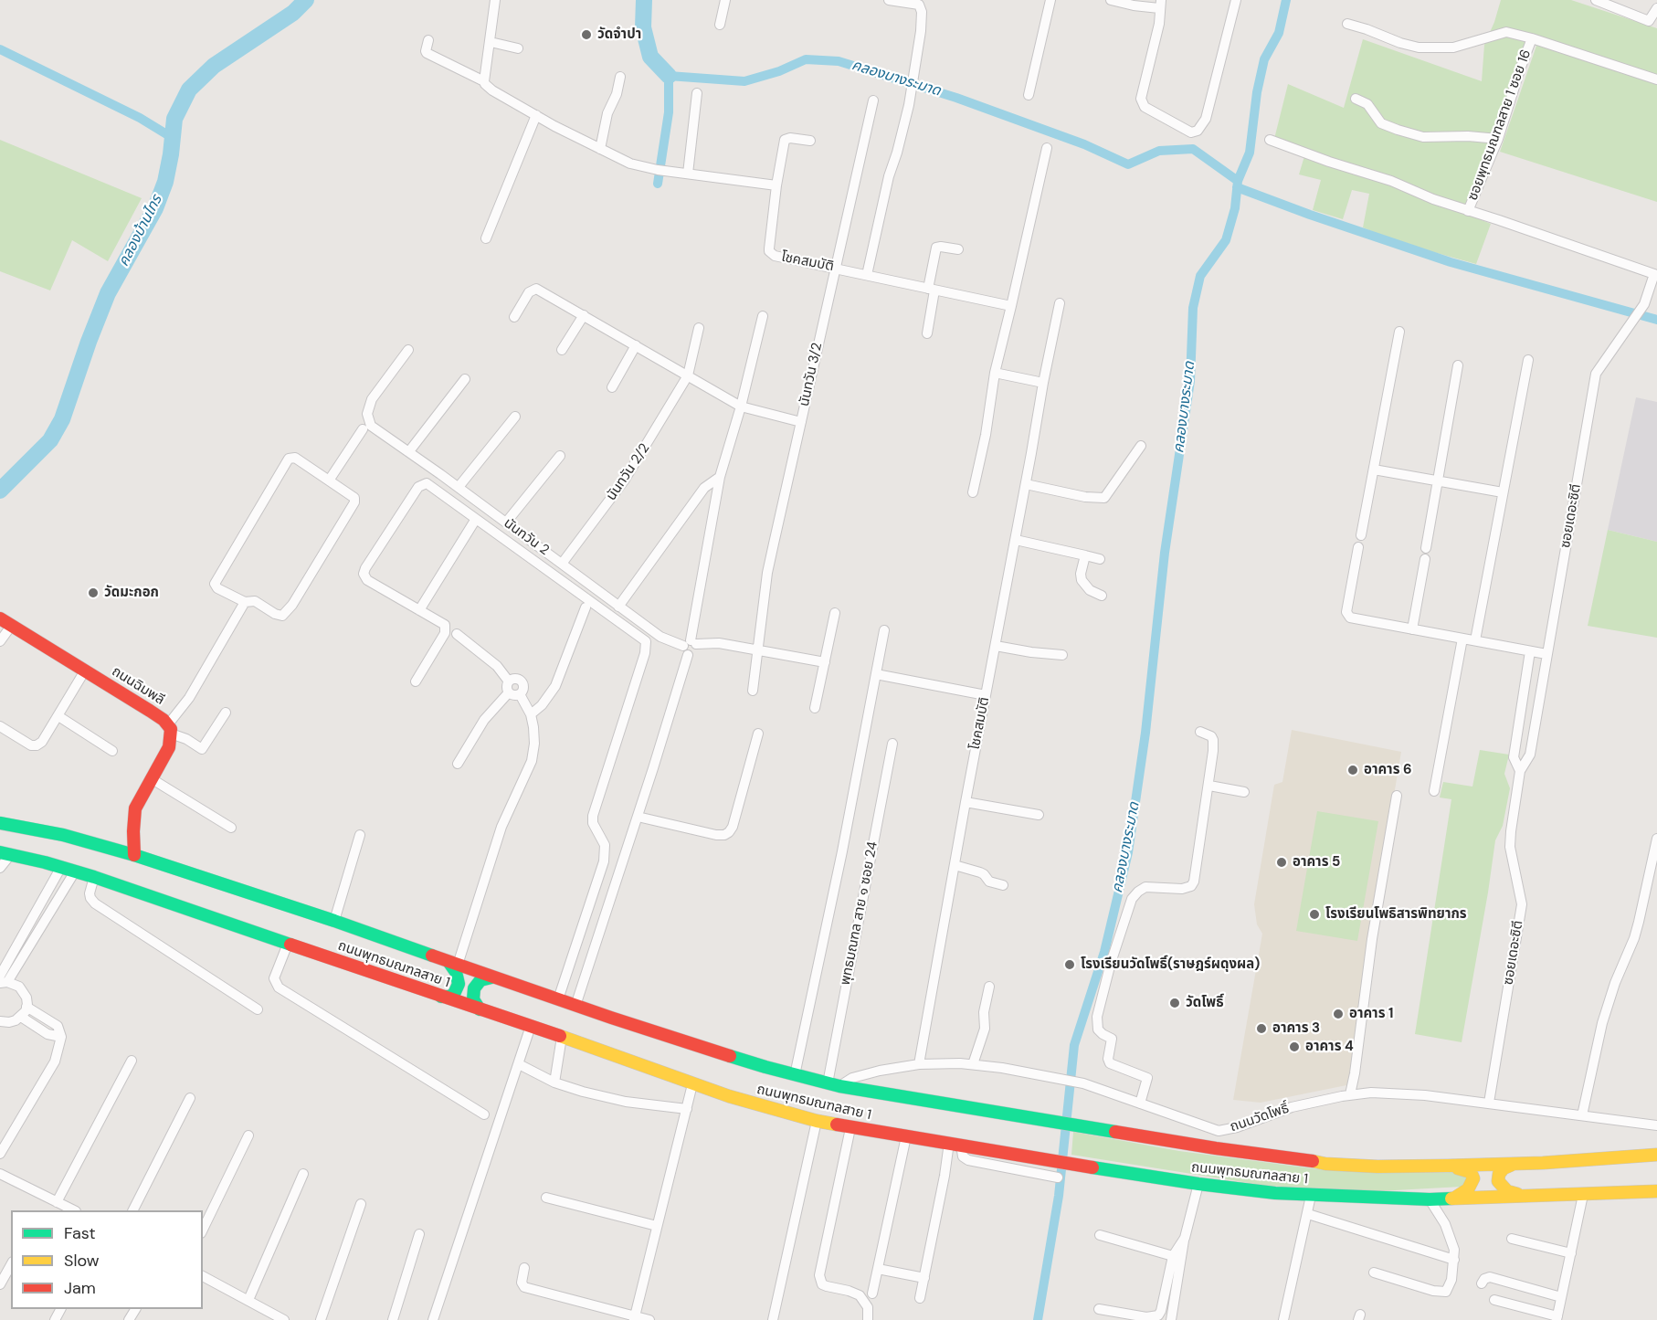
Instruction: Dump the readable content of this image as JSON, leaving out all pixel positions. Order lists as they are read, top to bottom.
{
  "streets": {
    "main road": ["ถนนฉิมพลี", "ถนนพุทธมณฑลสาย 1"],
    "street": [
      "ซอยพุทธมณฑลสาย 1 ซอย 16",
      "โชคสมบัติ",
      "นันทวัน 3/2",
      "นันทวัน 2/2",
      "ซอยเดอะซิตี",
      "นันทวัน 2",
      "พุทธมณฑล สาย ๑ ซอย 24",
      "ถนนวัดโพธิ์"
    ]
  },
  "crossings": [
    ["ซอยพุทธมณฑลสาย 1 ซอย 16", "ซอยเดอะซิตี"],
    ["โชคสมบัติ", "นันทวัน 3/2"],
    ["โชคสมบัติ", "ถนนวัดโพธิ์"],
    ["นันทวัน 2/2", "นันทวัน 2"],
    ["ซอยเดอะซิตี", "ถนนวัดโพธิ์"],
    ["พุทธมณฑล สาย ๑ ซอย 24", "ถนนพุทธมณฑลสาย 1"],
    ["พุทธมณฑล สาย ๑ ซอย 24", "ถนนวัดโพธิ์"],
    ["ถนนพุทธมณฑลสาย 1", "ถนนวัดโพธิ์"]
  ],
  "water": ["คลองบางระมาด", "คลองบ้านไทร"],
  "places": [
    "วัดจำปา",
    "วัดมะกอก",
    "อาคาร 6",
    "อาคาร 5",
    "โรงเรียนโพธิสารพิทยากร",
    "โรงเรียนวัดโพธิ์(ราษฎร์ผดุงผล)",
    "วัดโพธิ์",
    "อาคาร 1",
    "อาคาร 3",
    "อาคาร 4"
  ],
  "legend": ["Fast", "Slow", "Jam"]
}
